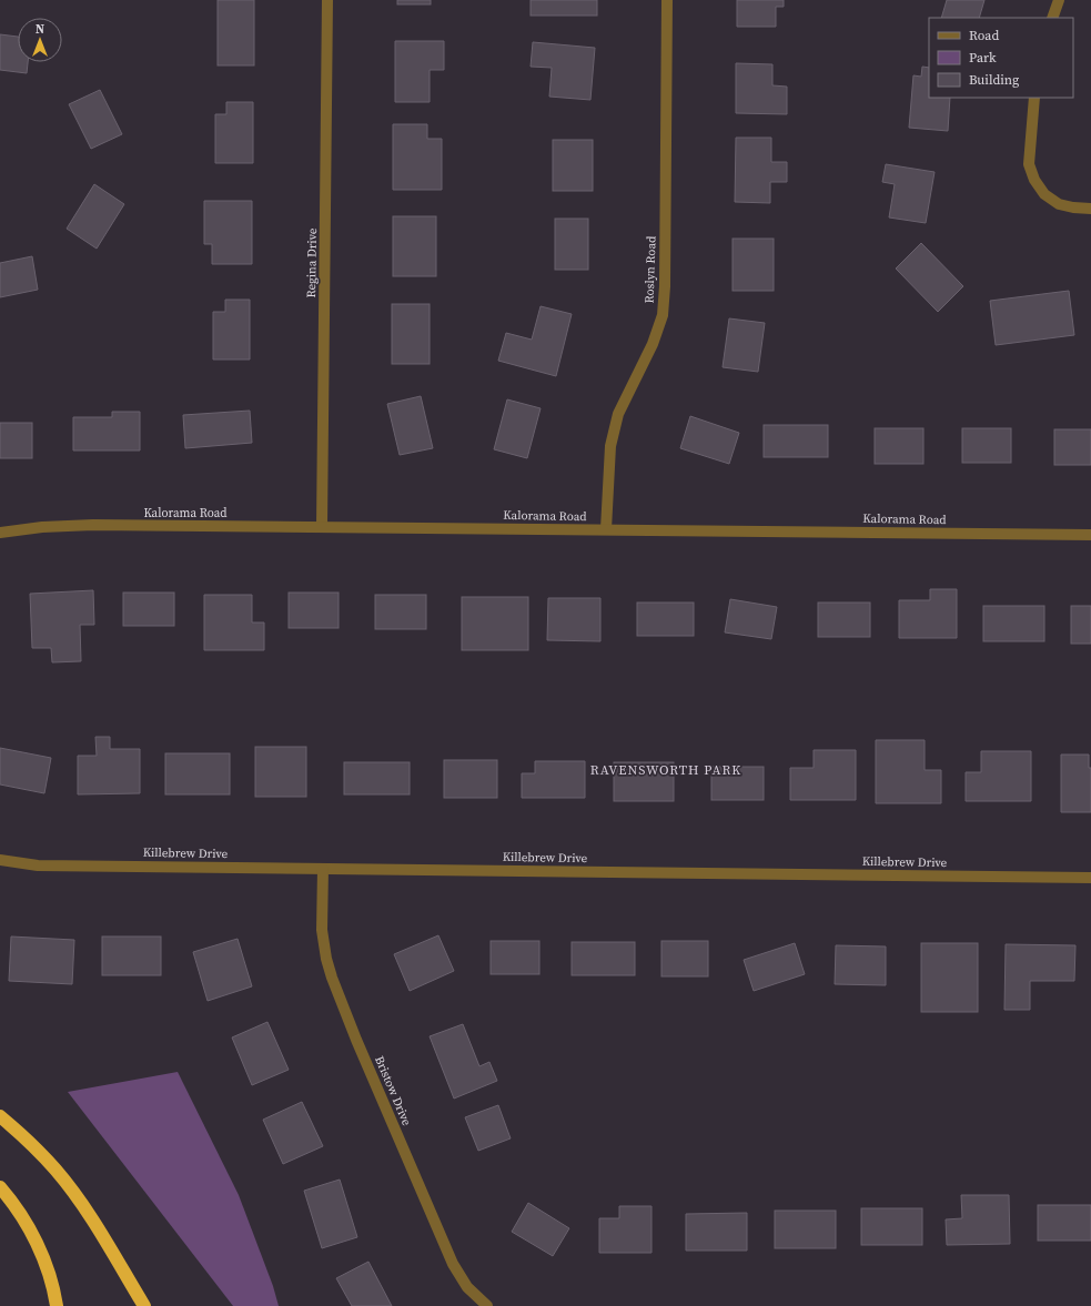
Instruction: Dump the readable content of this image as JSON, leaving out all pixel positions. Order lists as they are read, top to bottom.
{
  "streets": {
    "street": [
      "Regina Drive",
      "Roslyn Road",
      "Kalorama Road",
      "Killebrew Drive",
      "Bristow Drive"
    ]
  },
  "crossings": [
    ["Regina Drive", "Kalorama Road"],
    ["Roslyn Road", "Kalorama Road"],
    ["Killebrew Drive", "Bristow Drive"]
  ],
  "districts": ["RAVENSWORTH PARK"],
  "legend": ["Road", "Park", "Building"],
  "north": "top"
}
